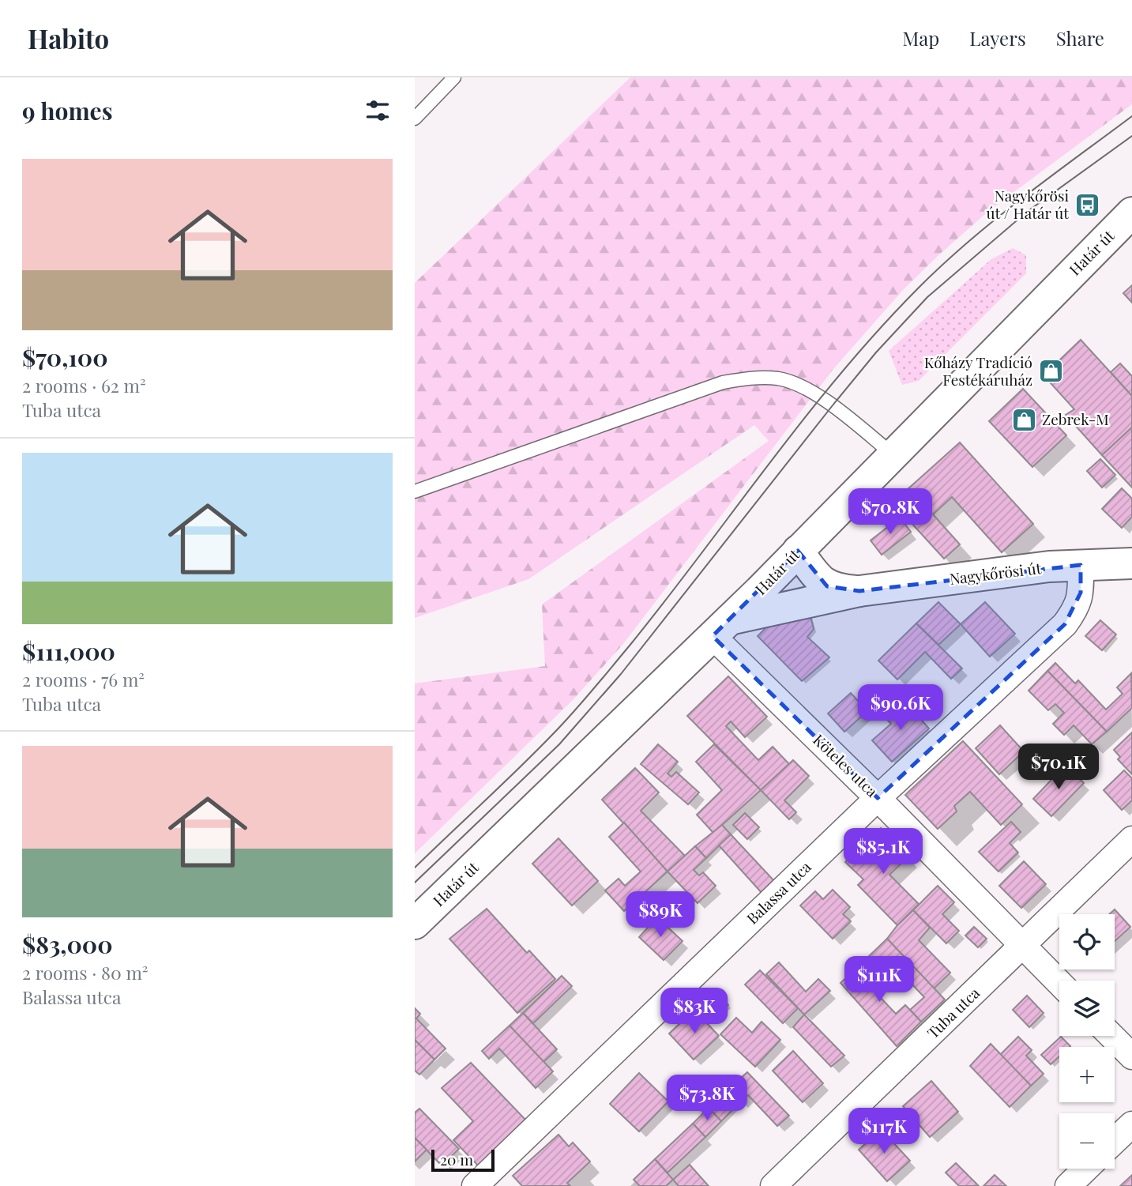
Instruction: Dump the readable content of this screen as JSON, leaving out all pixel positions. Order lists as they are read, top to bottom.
{
  "streets": {
    "main road": ["Határ út", "Nagykőrösi út"],
    "street": ["Köteles utca", "Balassa utca", "Tuba utca"]
  },
  "crossings": [
    ["Határ út", "Köteles utca"],
    ["Nagykőrösi út", "Balassa utca"],
    ["Köteles utca", "Balassa utca"],
    ["Köteles utca", "Tuba utca"]
  ],
  "places": {
    "bus stop": ["Nagykőrösi út / Határ út"],
    "shop": ["Kőházy Tradíció Festékáruház", "Zebrek-M"]
  },
  "scale_bar": "20 m",
  "page": {
    "header": "Habito",
    "nav": ["Map", "Layers", "Share"],
    "heading": "9 homes",
    "list": [
      {
        "name": "$70,100",
        "note": "2 rooms · 62 m² · Tuba utca"
      },
      {
        "name": "$111,000",
        "note": "2 rooms · 76 m² · Tuba utca"
      },
      {
        "name": "$83,000",
        "note": "2 rooms · 80 m² · Balassa utca"
      }
    ],
    "price": [
      "$70.8K",
      "$90.6K",
      "$70.1K",
      "$85.1K",
      "$89K",
      "$111K",
      "$83K",
      "$73.8K",
      "$117K"
    ],
    "map_buttons": ["+", "−"],
    "scale": "20 m"
  }
}
